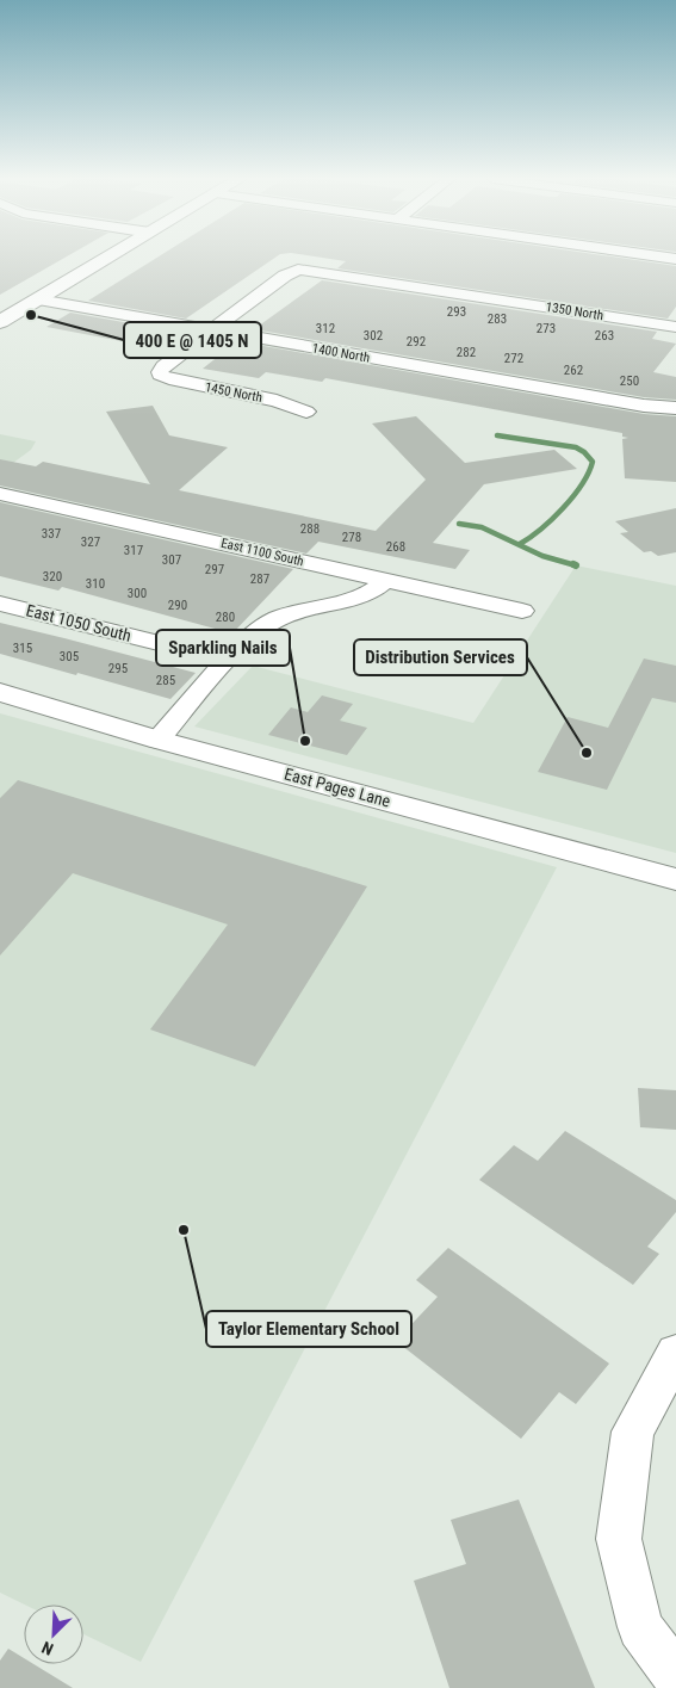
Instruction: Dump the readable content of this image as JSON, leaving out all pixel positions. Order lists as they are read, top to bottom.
{
  "streets": {
    "main road": ["East Pages Lane"],
    "street": [
      "1350 North",
      "1400 North",
      "1450 North",
      "East 1100 South",
      "East 1050 South"
    ]
  },
  "crossings": [
    ["1350 North", "1400 North"],
    ["1350 North", "1450 North"],
    ["1400 North", "1450 North"]
  ],
  "places": [
    "400 E @ 1405 N",
    "Sparkling Nails",
    "Distribution Services",
    "Taylor Elementary School"
  ],
  "house_numbers": [
    "293",
    "283",
    "312",
    "273",
    "302",
    "263",
    "292",
    "282",
    "272",
    "262",
    "250",
    "288",
    "337",
    "278",
    "327",
    "268",
    "317",
    "307",
    "297",
    "320",
    "287",
    "310",
    "300",
    "290",
    "280",
    "315",
    "305",
    "295",
    "285"
  ],
  "north": "bottom left"
}
